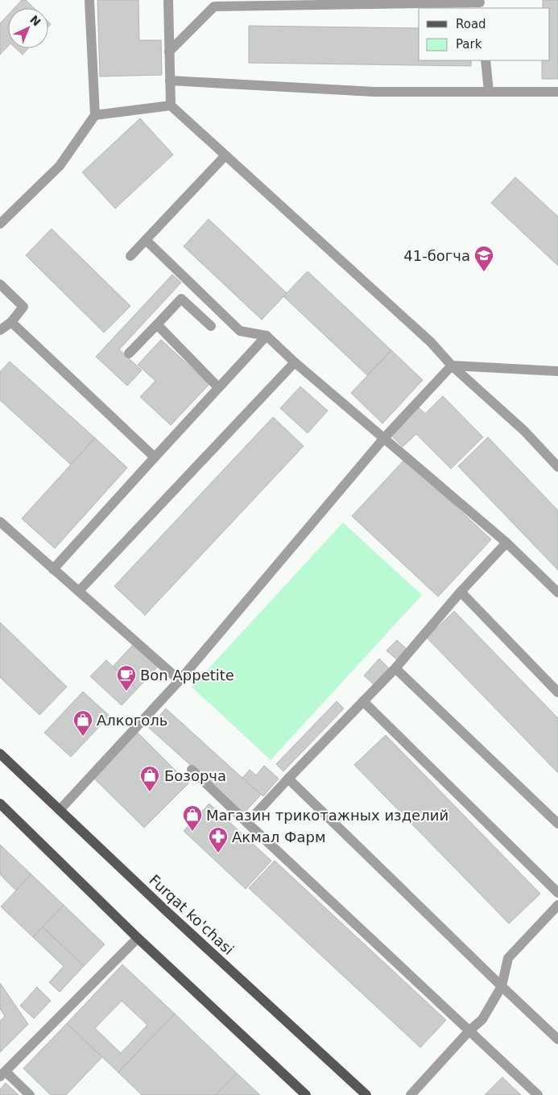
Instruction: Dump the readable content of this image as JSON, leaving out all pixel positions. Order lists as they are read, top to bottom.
{
  "streets": {
    "main road": ["Furqat ko'chasi"]
  },
  "places": {
    "school or university": ["41-богча"],
    "cafe": ["Bon Appetite"],
    "shop": ["Алкоголь", "Бозорча", "Магазин трикотажных изделий"],
    "pharmacy": ["Акмал Фарм"]
  },
  "legend": ["Road", "Park"],
  "north": "top right"
}
